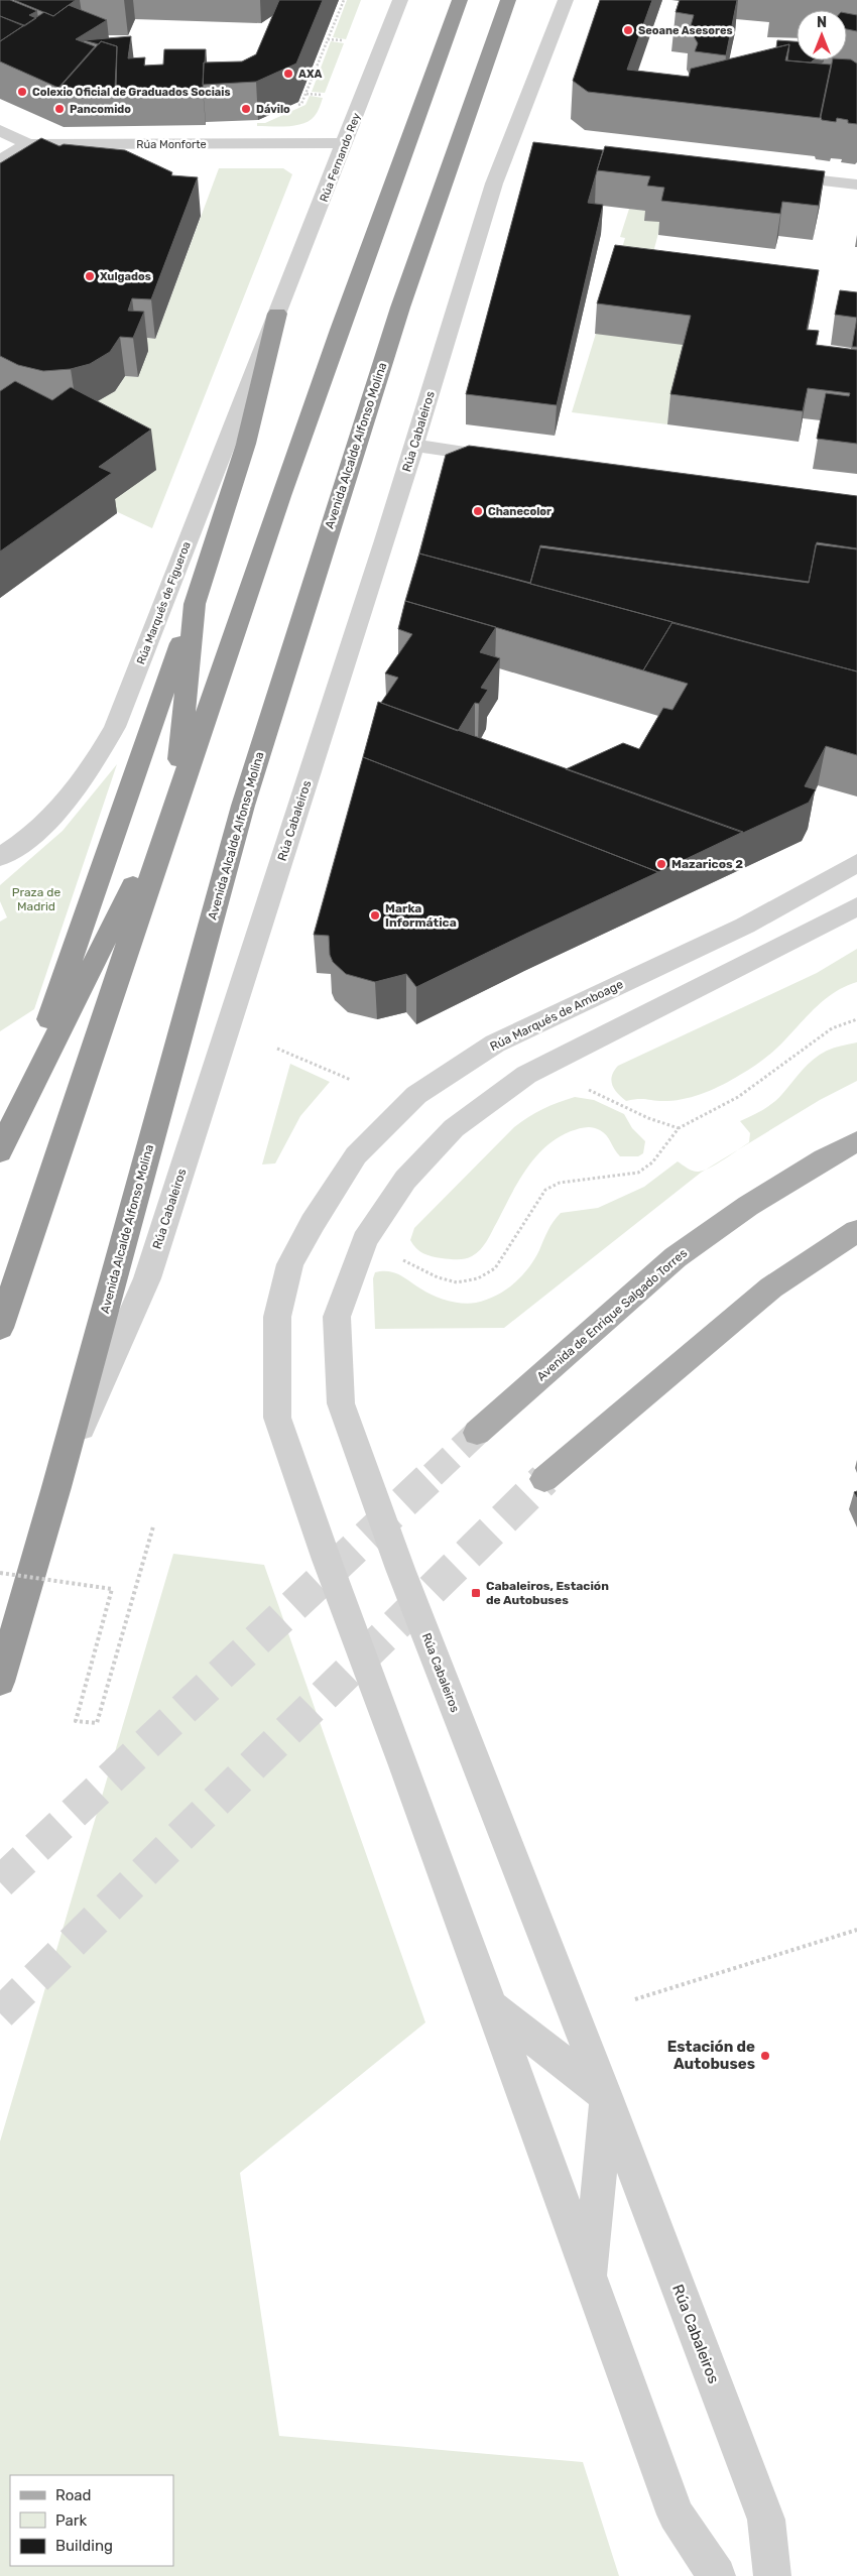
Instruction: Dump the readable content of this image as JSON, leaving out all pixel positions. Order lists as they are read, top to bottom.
{
  "streets": {
    "highway": ["Avenida Alcalde Alfonso Molina"],
    "main road": ["Avenida de Enrique Salgado Torres"],
    "street": [
      "Rúa Monforte",
      "Rúa Fernando Rey",
      "Rúa Cabaleiros",
      "Rúa Marqués de Figueroa",
      "Rúa Marqués de Amboage"
    ]
  },
  "crossings": [
    ["Rúa Monforte", "Rúa Fernando Rey"],
    ["Rúa Fernando Rey", "Rúa Marqués de Figueroa"],
    ["Rúa Cabaleiros", "Avenida Alcalde Alfonso Molina"],
    ["Rúa Cabaleiros", "Rúa Marqués de Amboage"]
  ],
  "parks": ["Praza de Madrid"],
  "places": {
    "other": [
      "Seoane Asesores",
      "AXA",
      "Colexio Oficial de Graduados Sociais",
      "Pancomido",
      "Dávilo",
      "Xulgados",
      "Chanecolor",
      "Mazaricos 2",
      "Marka Informática",
      "Estación de Autobuses"
    ],
    "transit": ["Cabaleiros, Estación de Autobuses"]
  },
  "legend": ["Road", "Park", "Building"],
  "north": "top"
}
